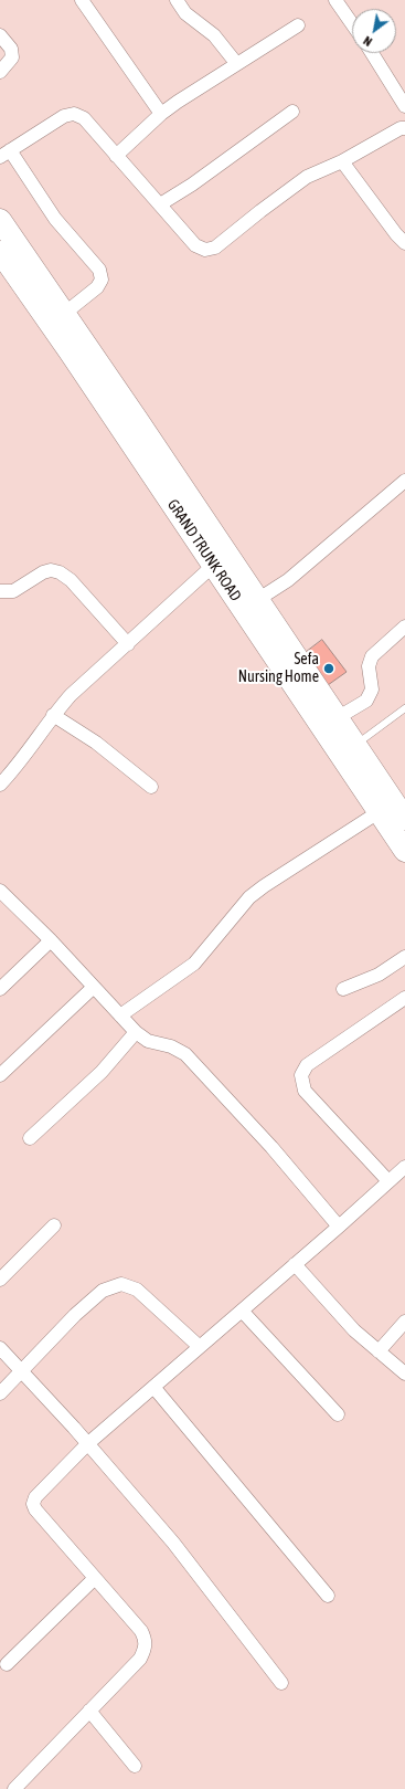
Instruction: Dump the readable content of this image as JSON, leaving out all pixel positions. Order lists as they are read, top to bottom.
{
  "streets": {
    "main road": ["GRAND TRUNK ROAD"]
  },
  "places": ["Sefa Nursing Home"],
  "north": "bottom left"
}
